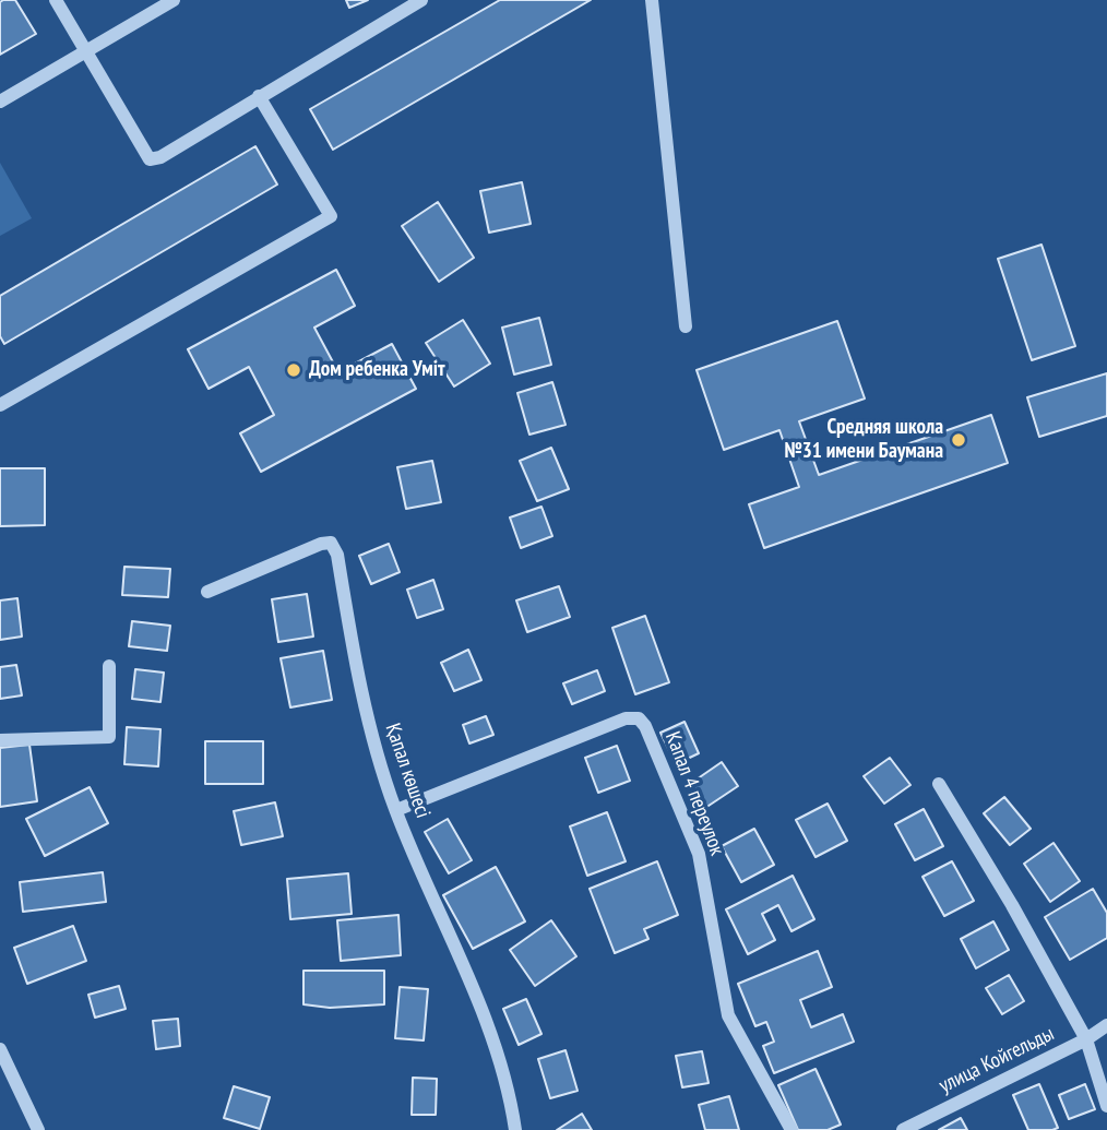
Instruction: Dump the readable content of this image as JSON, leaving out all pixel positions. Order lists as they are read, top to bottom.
{
  "streets": {
    "street": ["Қапал көшесі", "Капал 4 переулок", "улица Койгельды"]
  },
  "crossings": [
    ["Қапал көшесі", "Капал 4 переулок"]
  ],
  "places": ["Дом ребенка Умiт", "Средняя школа №31 имени Баумана"]
}
